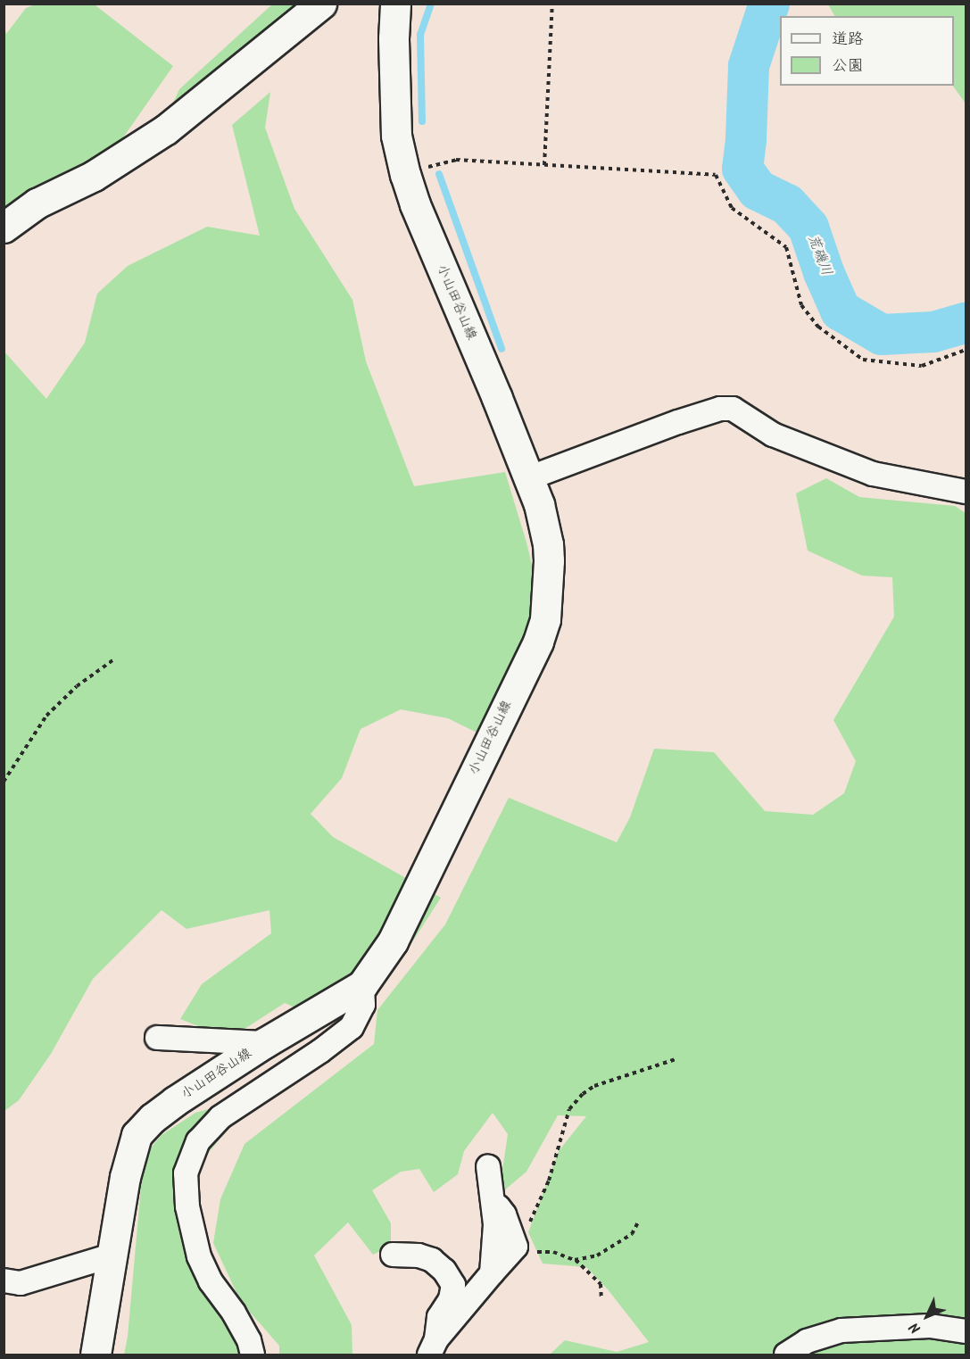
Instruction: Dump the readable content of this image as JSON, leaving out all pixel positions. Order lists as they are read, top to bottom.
{
  "streets": {
    "main road": ["小山田谷山線"]
  },
  "water": ["荒磯川"],
  "legend": ["道路", "公園"],
  "north": "bottom left"
}
